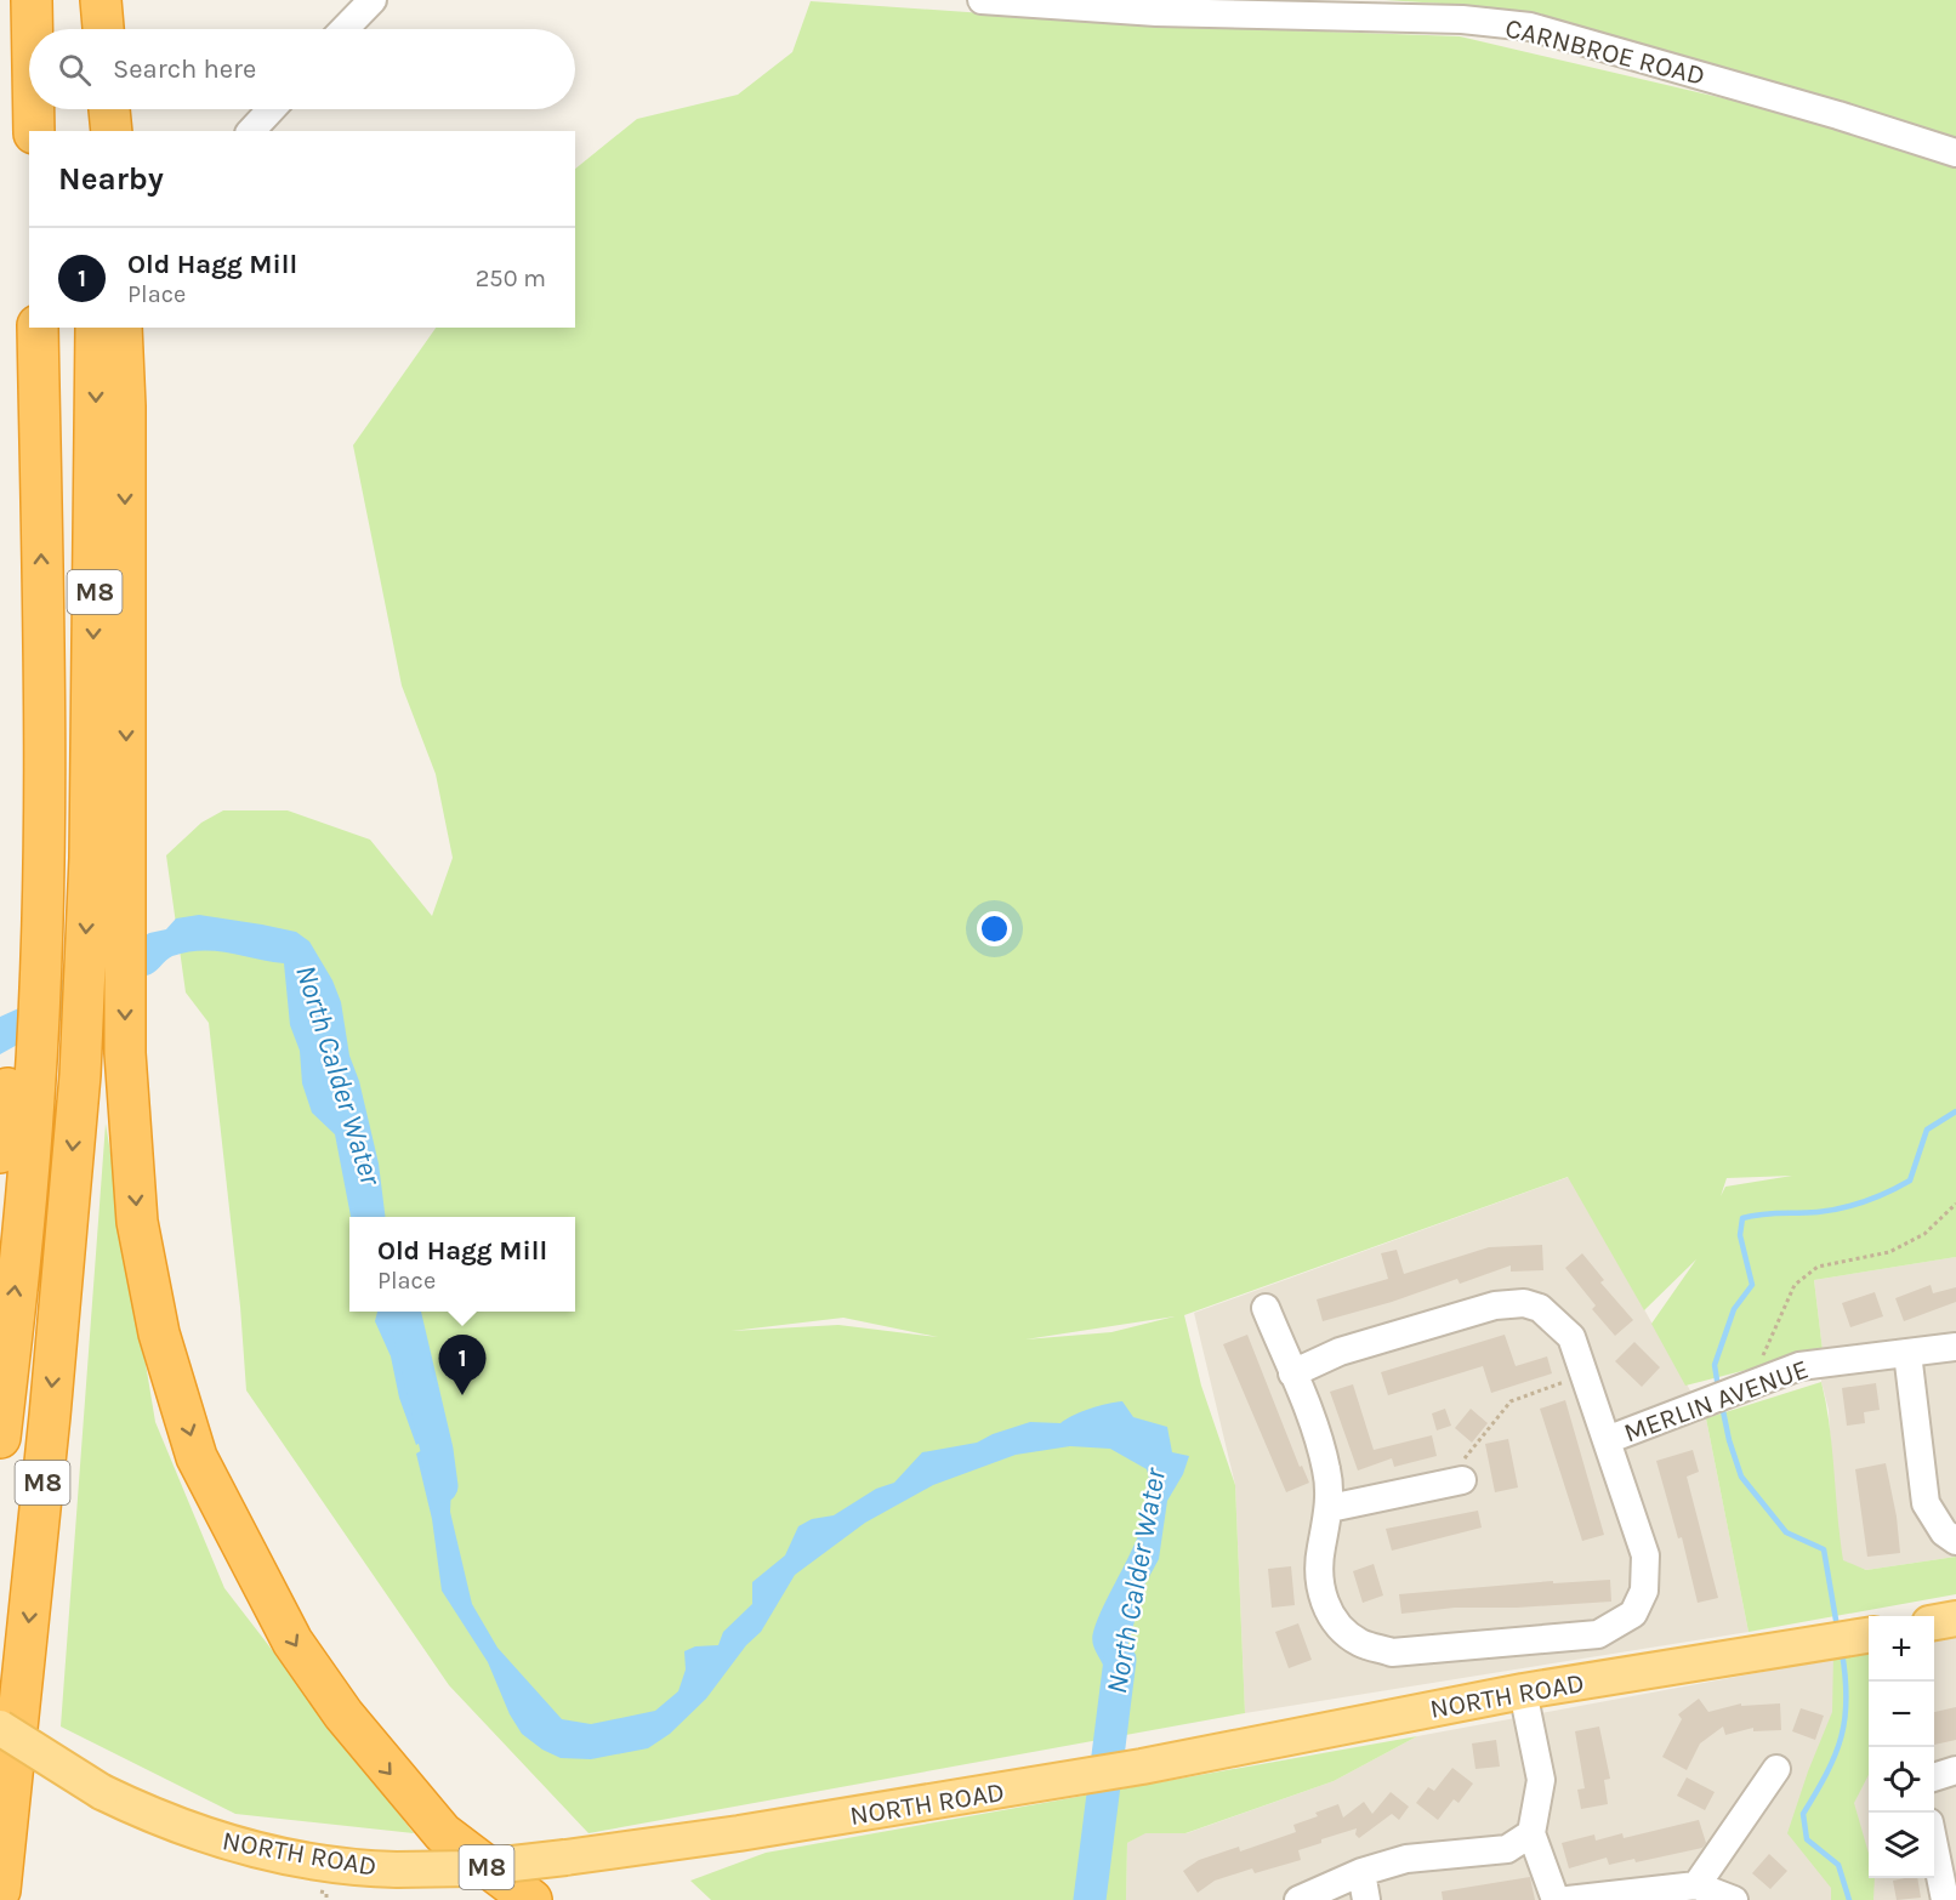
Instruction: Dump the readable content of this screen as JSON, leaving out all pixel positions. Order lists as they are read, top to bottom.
{
  "streets": {
    "highway": ["M8"],
    "main road": ["NORTH ROAD"],
    "street": ["CARNBROE ROAD", "MERLIN AVENUE"]
  },
  "water": ["North Calder Water"],
  "page": {
    "search": "Search here",
    "heading": "Nearby",
    "list": [
      {
        "mark": "1",
        "name": "Old Hagg Mill",
        "note": "Place",
        "value": "250 m"
      }
    ],
    "popup": ["Old Hagg Mill", "Place"],
    "pins": "1",
    "map_buttons": ["+", "−"]
  }
}
